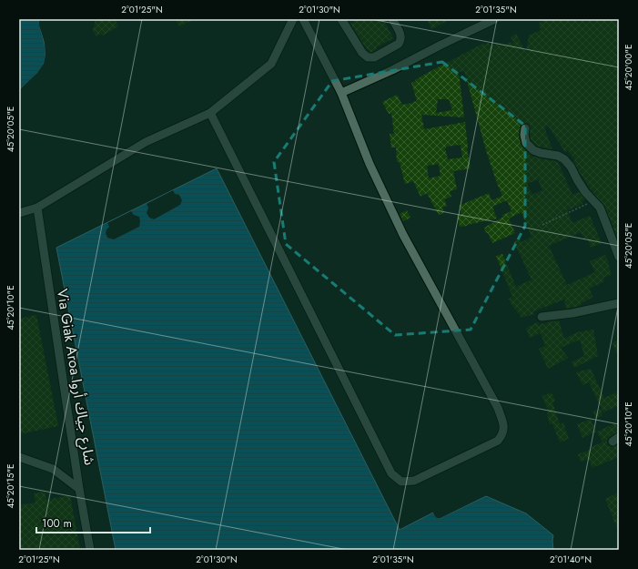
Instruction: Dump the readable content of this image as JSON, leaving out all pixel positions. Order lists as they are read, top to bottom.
{
  "streets": {
    "street": ["Via Giak Aroa شارع جياك أروا"]
  },
  "scale_bar": "100 m",
  "coordinates": [
    "2°01'25\"N",
    "2°01'30\"N",
    "2°01'35\"N",
    "45°20'00\"E",
    "45°20'05\"E",
    "45°20'10\"E",
    "45°20'15\"E",
    "2°01'40\"N"
  ]
}
